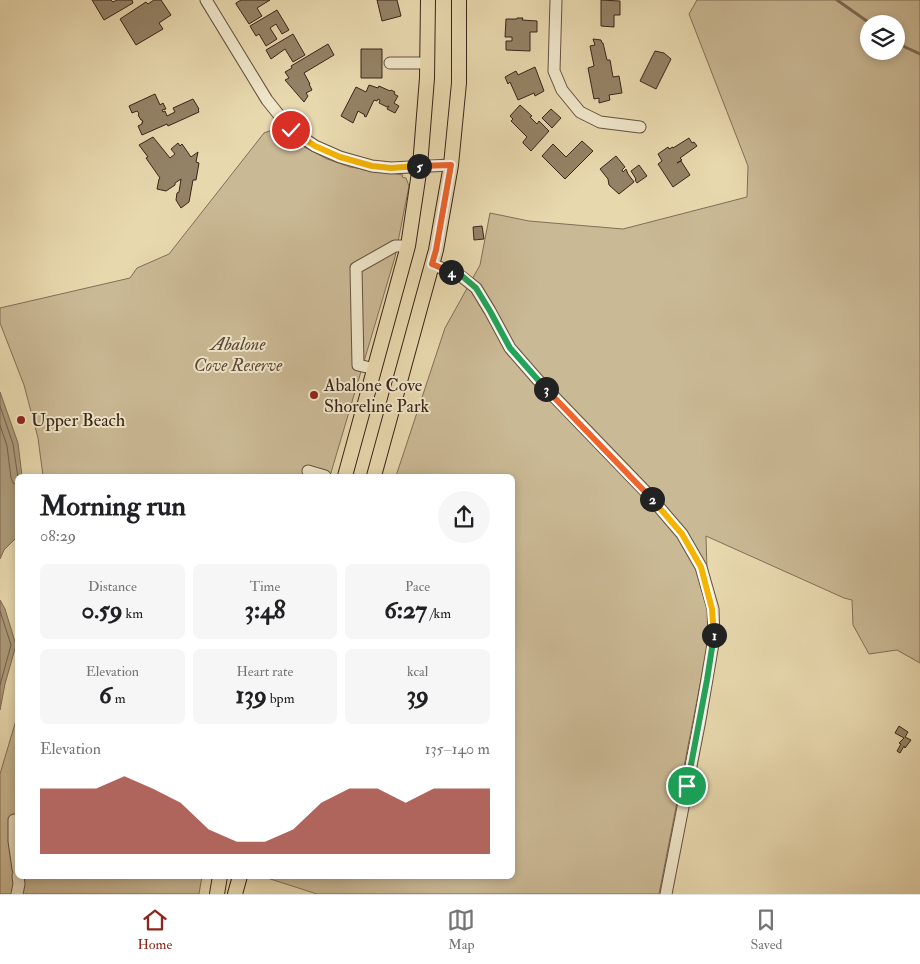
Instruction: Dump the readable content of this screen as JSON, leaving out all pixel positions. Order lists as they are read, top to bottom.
{
  "parks": ["Abalone Cove Reserve"],
  "places": ["Abalone Cove Shoreline Park", "Upper Beach"],
  "page": {
    "pins": [
      "5",
      "4",
      "3",
      "2",
      "1"
    ],
    "heading": ["Morning run", "08:29"],
    "stats": [
      ["Distance", "0.59 km"],
      ["Time", "3:48"],
      ["Pace", "6:27 /km"],
      ["Elevation", "6 m"],
      ["Heart rate", "139 bpm"],
      ["kcal", "39"]
    ],
    "chart": ["Elevation", "135–140 m"],
    "tabs": ["Home", "Map", "Saved"]
  }
}
